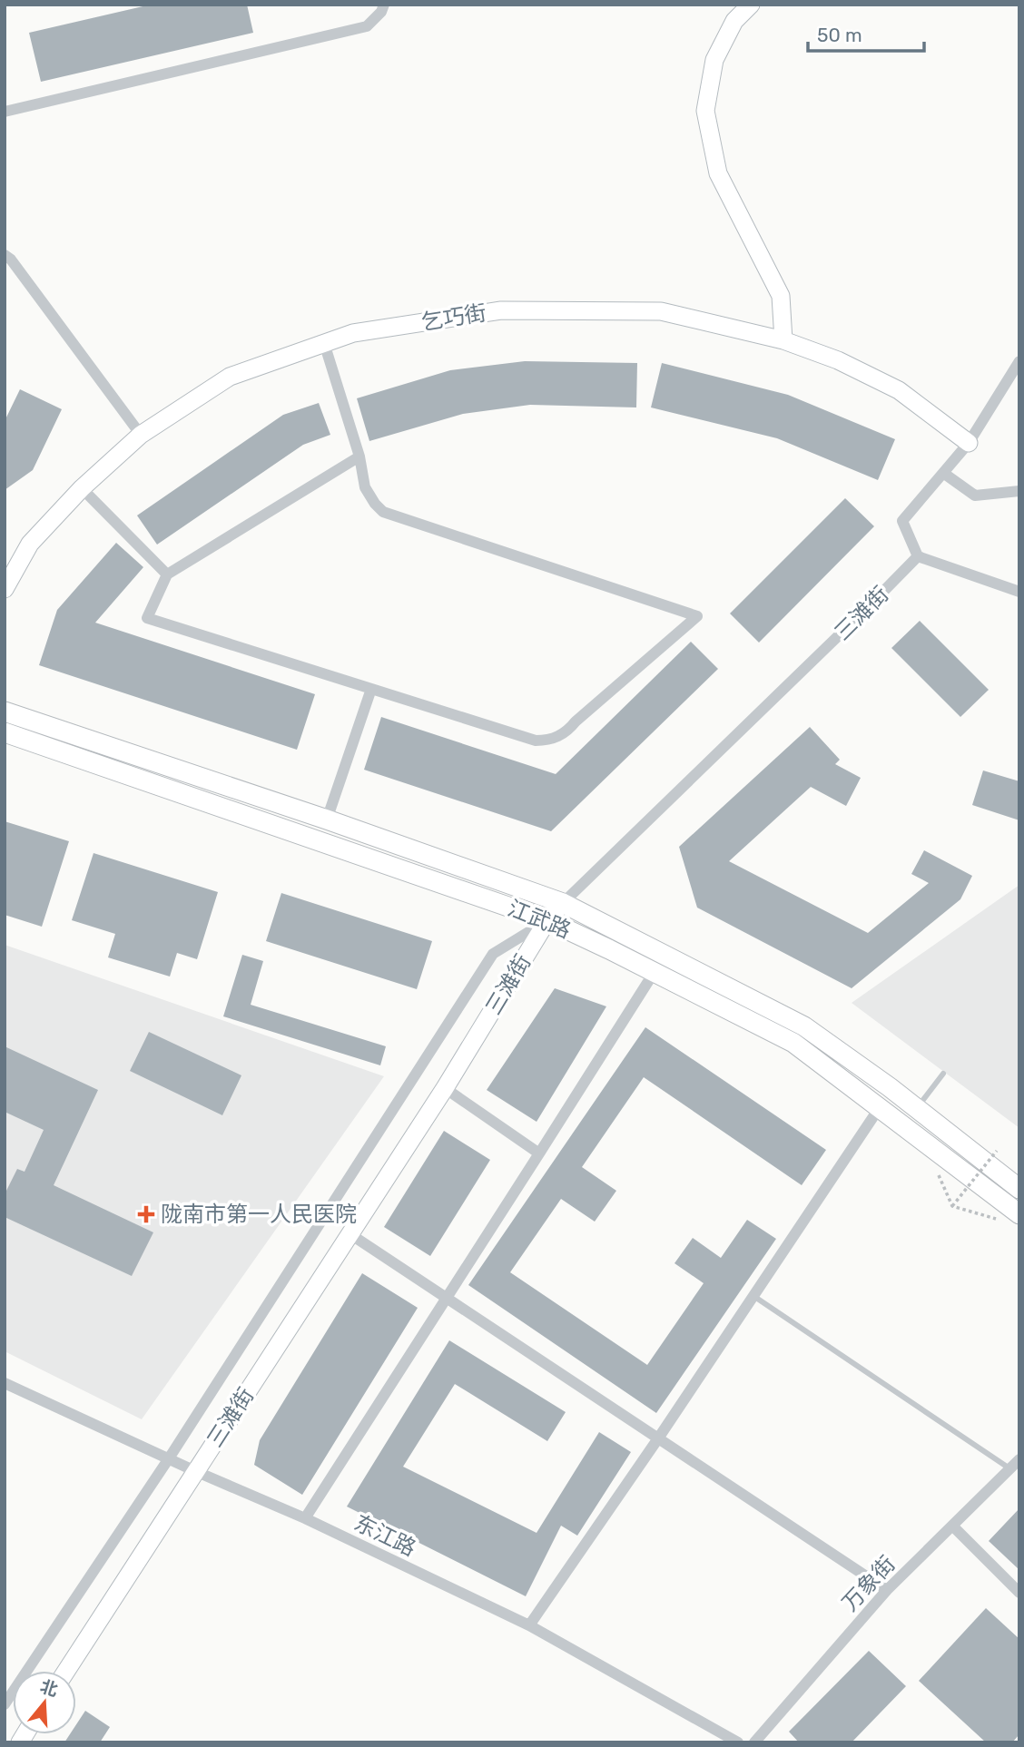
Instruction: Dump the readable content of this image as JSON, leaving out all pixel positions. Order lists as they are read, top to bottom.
{
  "streets": {
    "main road": ["江武路"],
    "street": [
      "乞巧街",
      "三滩街",
      "东江路",
      "万象街"
    ]
  },
  "crossings": [
    ["三滩街", "江武路"],
    ["三滩街", "东江路"]
  ],
  "places": {
    "health": ["陇南市第一人民医院"]
  },
  "scale_bar": "50 m",
  "north": "top"
}
